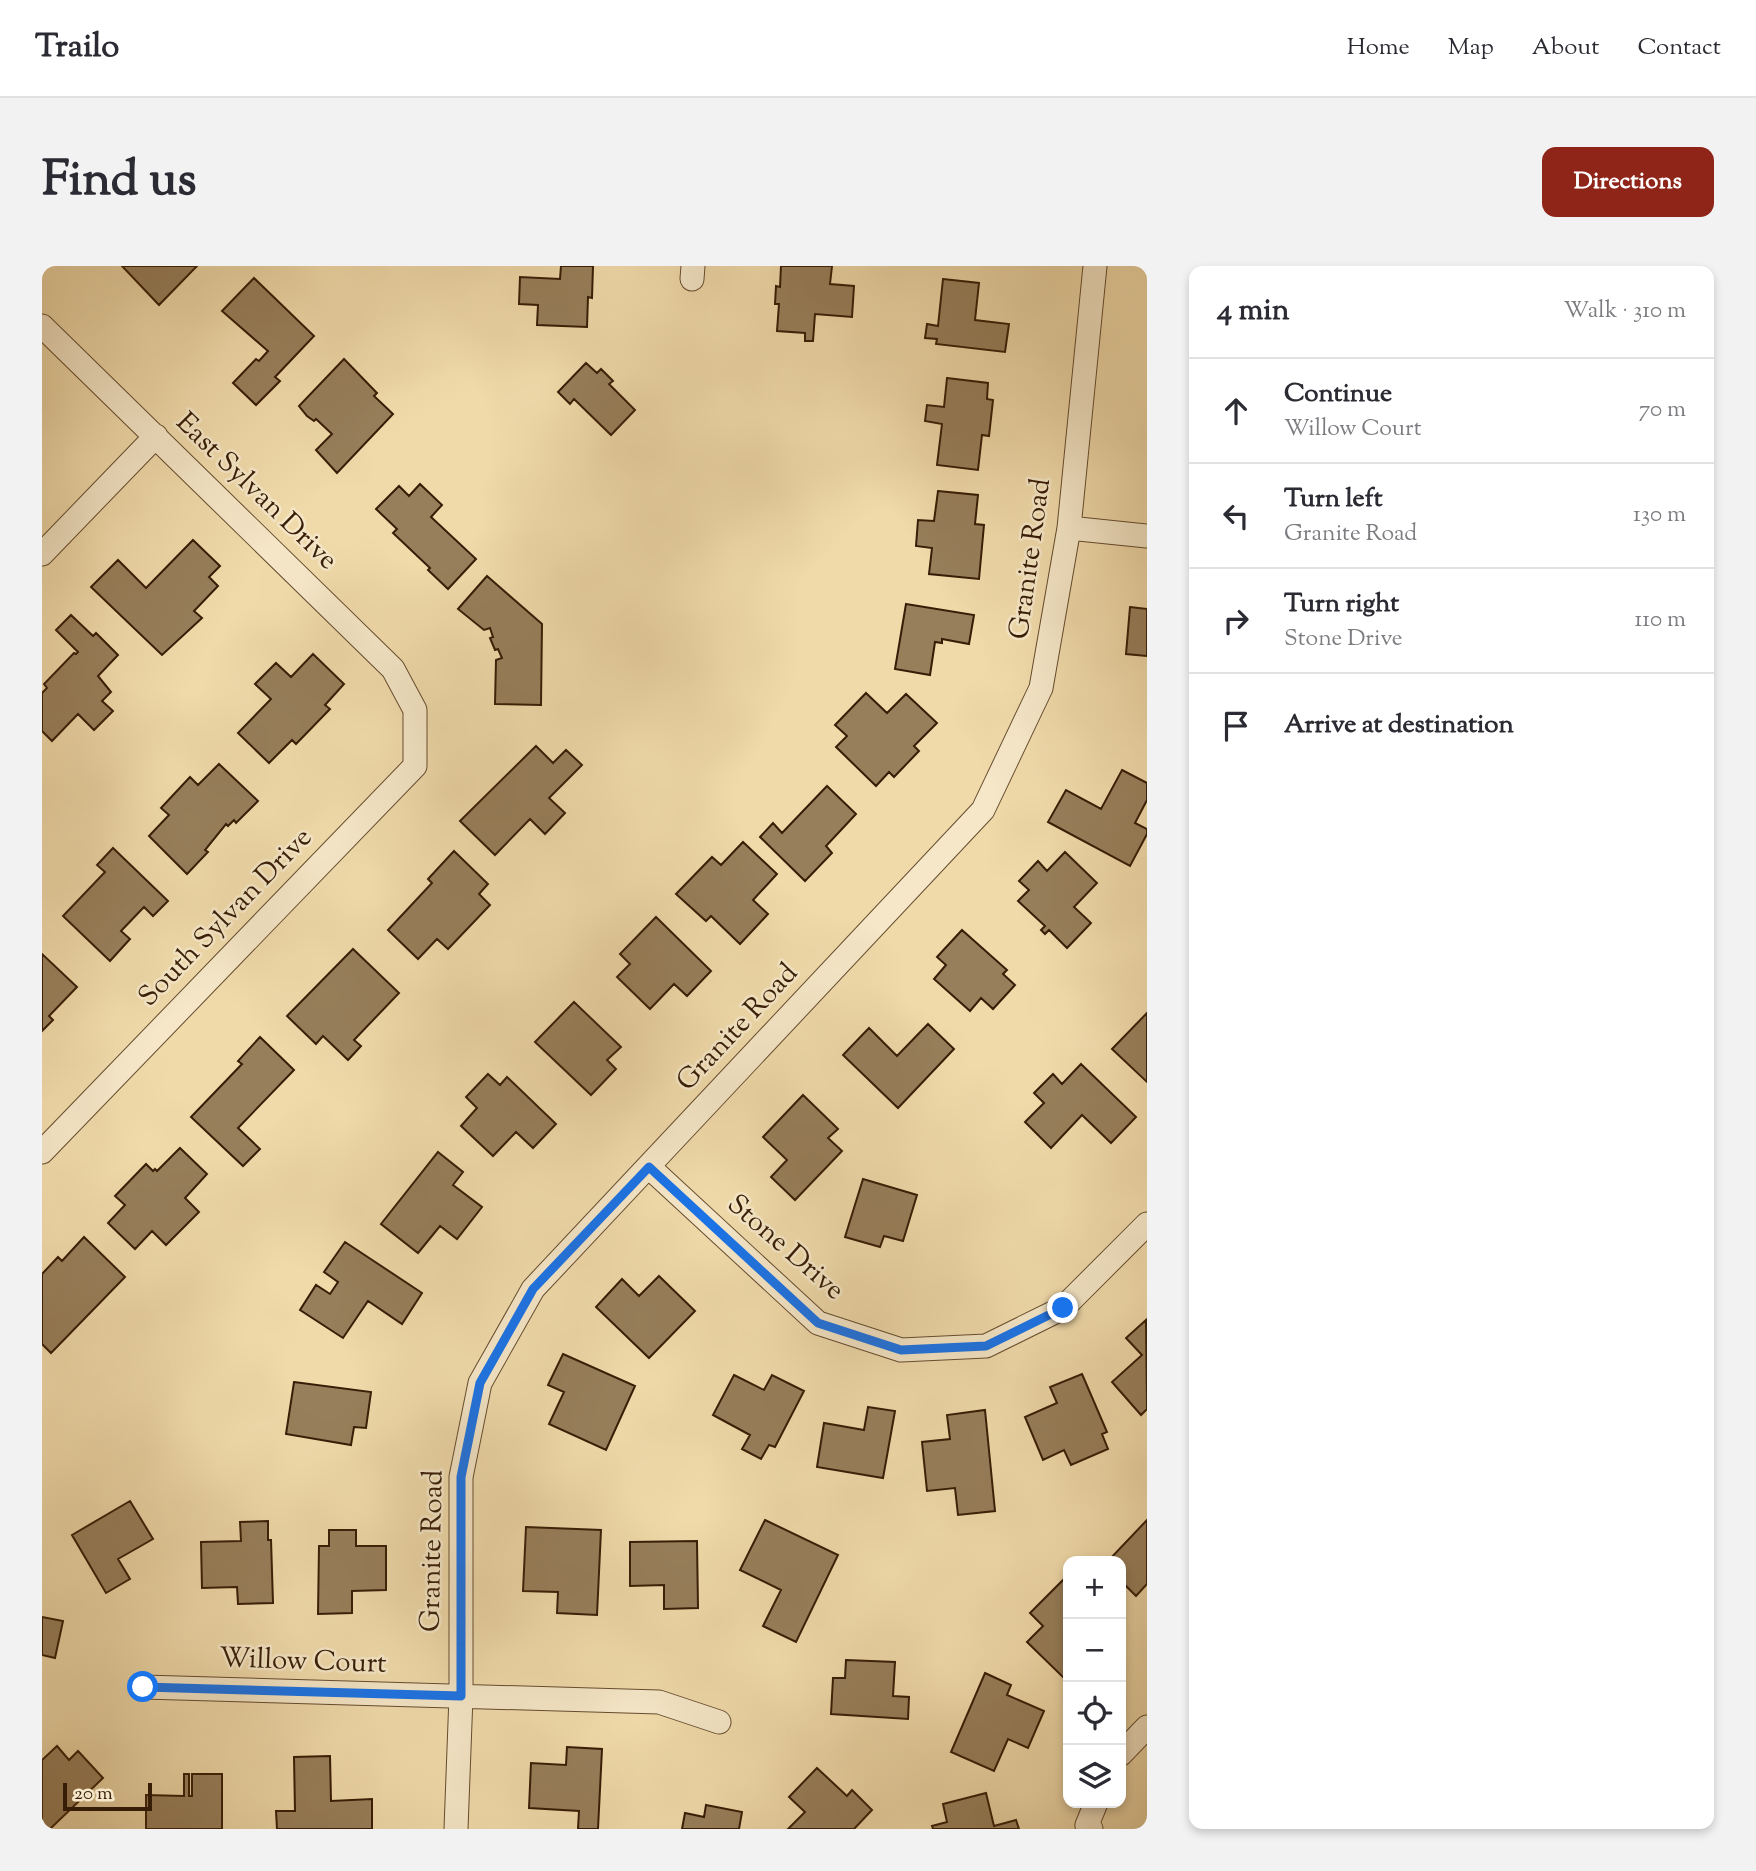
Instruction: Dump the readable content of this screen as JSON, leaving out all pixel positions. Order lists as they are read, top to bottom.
{
  "streets": {
    "street": [
      "East Sylvan Drive",
      "Granite Road",
      "South Sylvan Drive",
      "Stone Drive",
      "Willow Court"
    ]
  },
  "crossings": [
    ["East Sylvan Drive", "South Sylvan Drive"],
    ["Granite Road", "Stone Drive"],
    ["Granite Road", "Willow Court"]
  ],
  "scale_bar": "20 m",
  "page": {
    "header": "Trailo",
    "nav": [
      "Home",
      "Map",
      "About",
      "Contact"
    ],
    "title": "Find us",
    "buttons": "Directions",
    "heading": ["4 min", "Walk · 310 m"],
    "list": [
      ["Continue", "Willow Court", "70 m"],
      ["Turn left", "Granite Road", "130 m"],
      ["Turn right", "Stone Drive", "110 m"],
      "Arrive at destination"
    ],
    "map_buttons": ["+", "−"],
    "scale": "20 m"
  }
}
